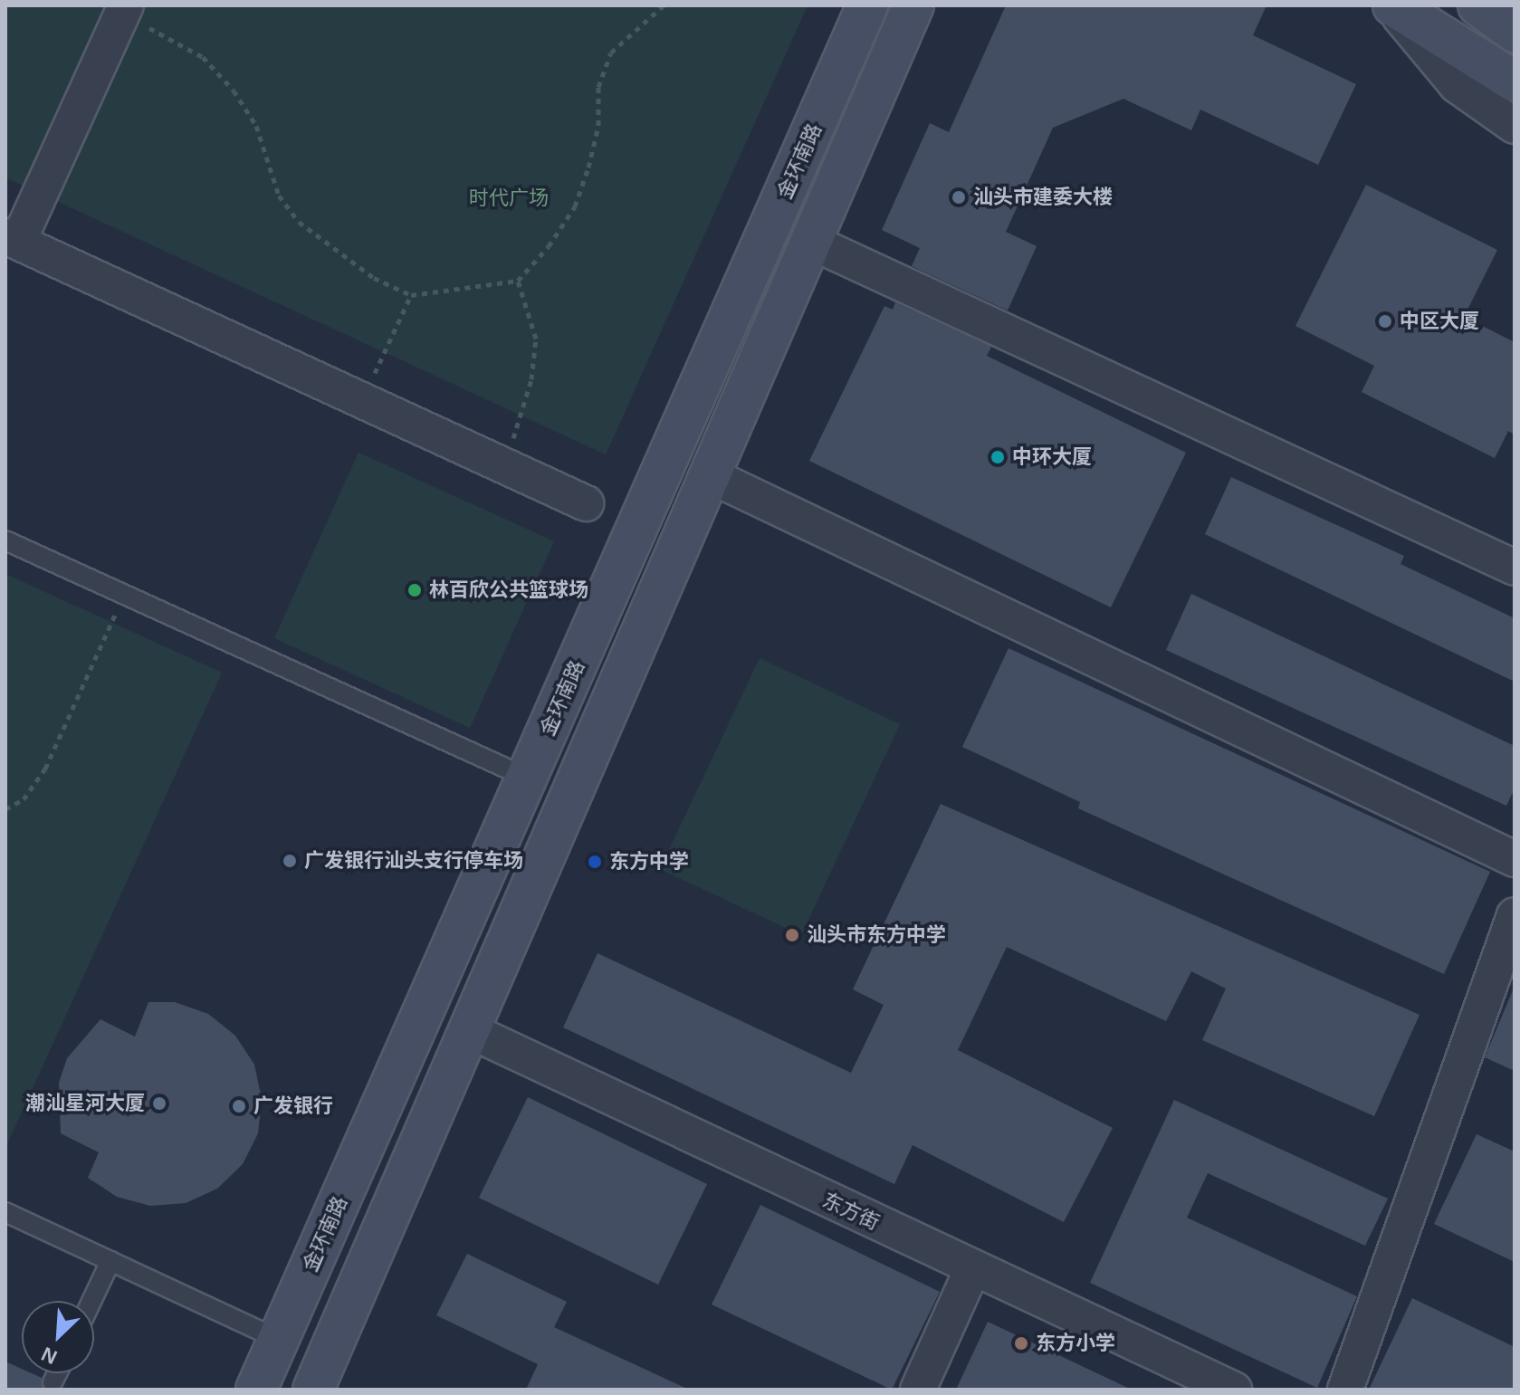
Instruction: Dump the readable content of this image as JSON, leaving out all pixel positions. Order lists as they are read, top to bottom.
{
  "streets": {
    "main road": ["金环南路"],
    "street": ["东方街"]
  },
  "parks": ["时代广场"],
  "places": [
    "汕头市建委大楼",
    "中区大厦",
    "中环大厦",
    "林百欣公共篮球场",
    "广发银行汕头支行停车场",
    "东方中学",
    "汕头市东方中学",
    "潮汕星河大厦",
    "广发银行",
    "东方小学"
  ],
  "north": "bottom left"
}
